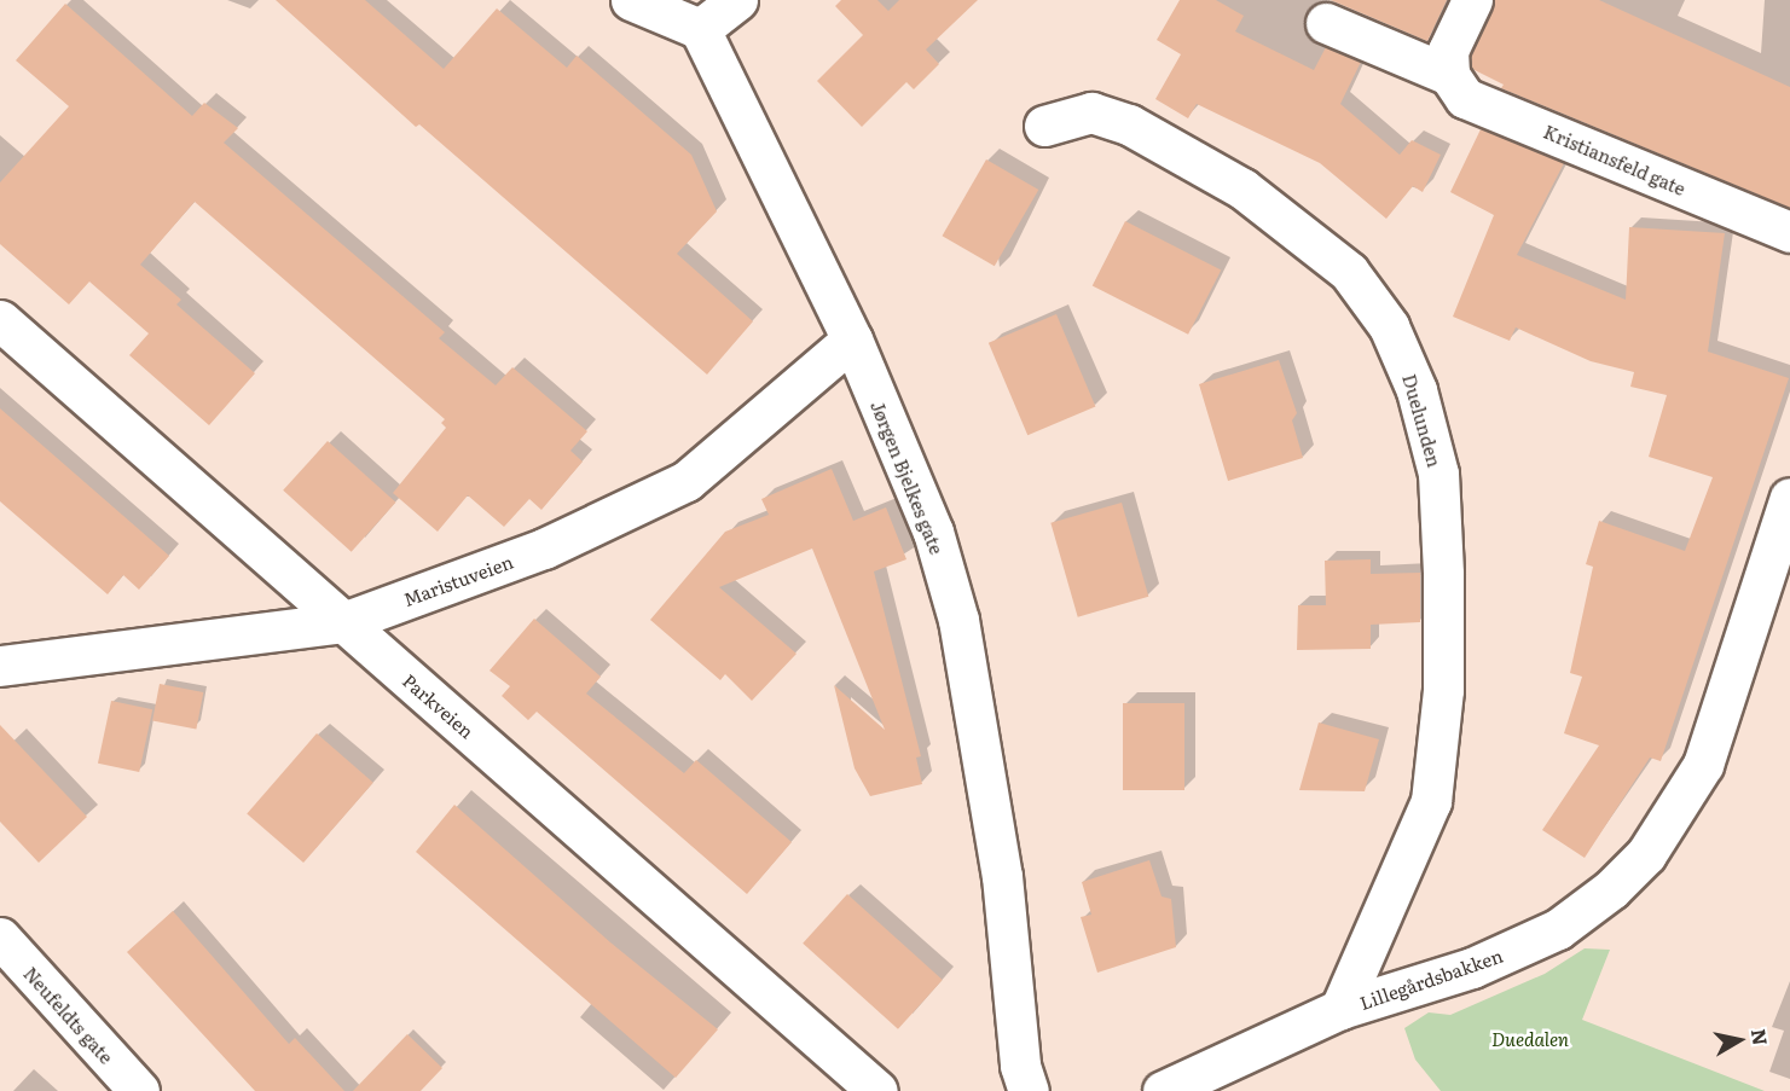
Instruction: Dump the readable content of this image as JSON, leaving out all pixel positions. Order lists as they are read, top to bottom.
{
  "streets": {
    "street": [
      "Kristiansfeld gate",
      "Duelunden",
      "Jørgen Bjelkes gate",
      "Maristuveien",
      "Parkveien",
      "Lillegårdsbakken",
      "Neufeldts gate"
    ]
  },
  "crossings": [
    ["Duelunden", "Lillegårdsbakken"],
    ["Jørgen Bjelkes gate", "Maristuveien"],
    ["Maristuveien", "Parkveien"]
  ],
  "parks": ["Duedalen"],
  "north": "right"
}
